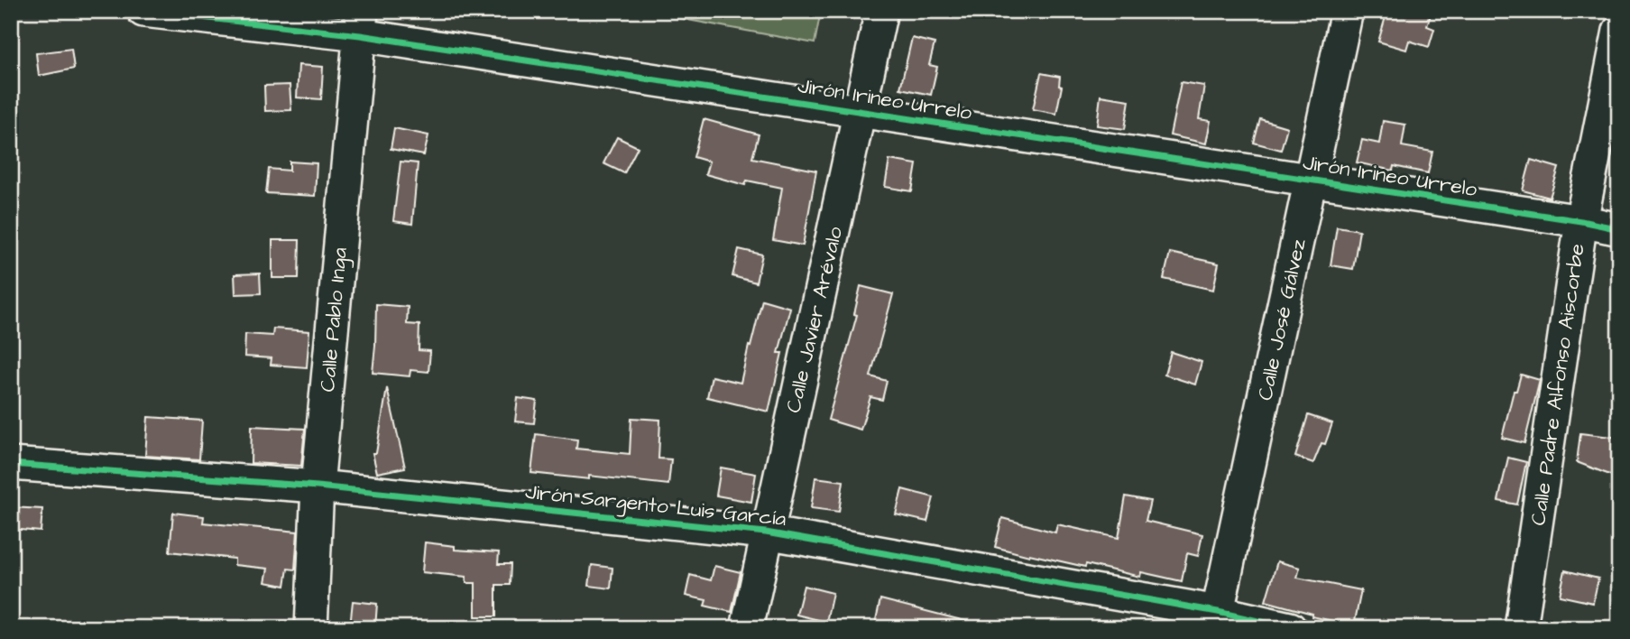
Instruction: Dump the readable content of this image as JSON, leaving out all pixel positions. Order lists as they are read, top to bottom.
{
  "streets": {
    "street": [
      "Jirón Irineo Urrelo",
      "Calle Pablo Inga",
      "Calle Javier Arévalo",
      "Calle José Gálvez",
      "Calle Padre Alfonso Aiscorbe",
      "Jirón Sargento Luis García"
    ]
  },
  "crossings": [
    ["Jirón Irineo Urrelo", "Calle Pablo Inga"],
    ["Jirón Irineo Urrelo", "Calle Javier Arévalo"],
    ["Jirón Irineo Urrelo", "Calle José Gálvez"],
    ["Jirón Irineo Urrelo", "Calle Padre Alfonso Aiscorbe"],
    ["Calle Pablo Inga", "Jirón Sargento Luis García"],
    ["Calle Javier Arévalo", "Jirón Sargento Luis García"],
    ["Calle José Gálvez", "Jirón Sargento Luis García"]
  ]
}
